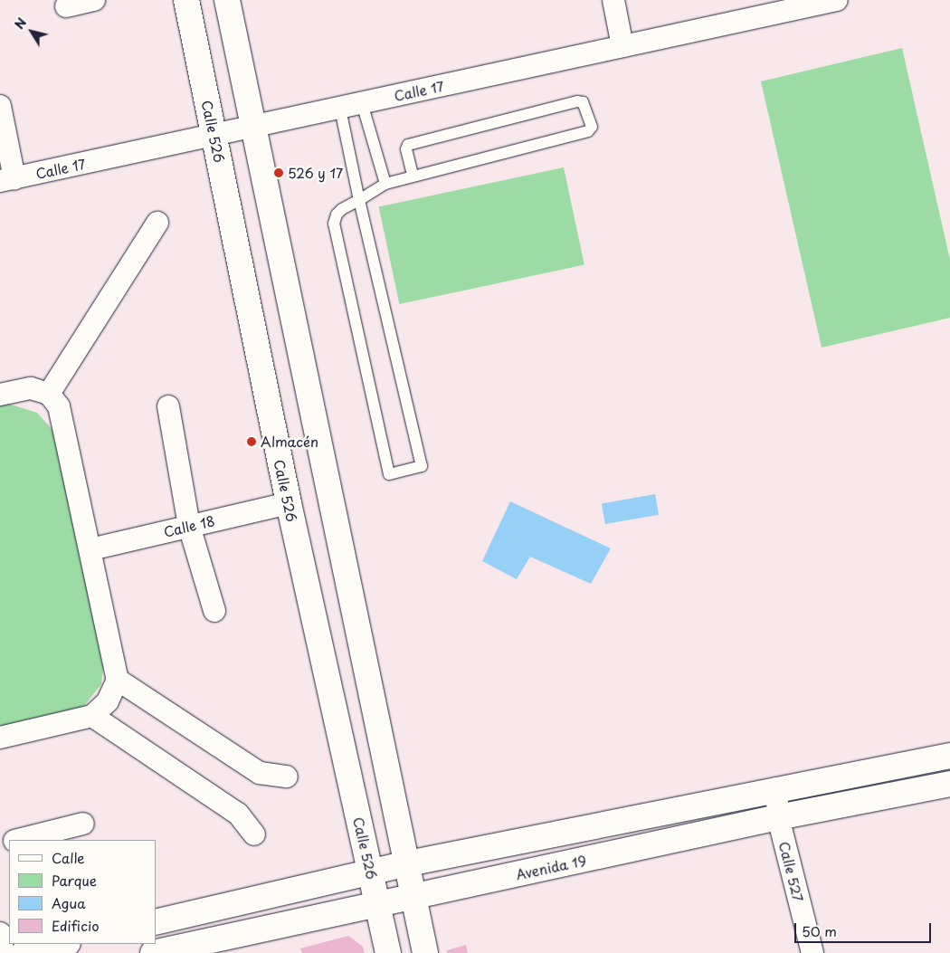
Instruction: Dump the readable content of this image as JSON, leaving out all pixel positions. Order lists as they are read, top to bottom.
{
  "streets": {
    "main road": ["Calle 526", "Avenida 19"],
    "street": ["Calle 17", "Calle 18", "Calle 527"]
  },
  "crossings": [
    ["Calle 17", "Calle 526"],
    ["Calle 526", "Calle 18"],
    ["Calle 526", "Avenida 19"],
    ["Avenida 19", "Calle 527"]
  ],
  "places": ["526 y 17", "Almacén"],
  "legend": [
    "Calle",
    "Parque",
    "Agua",
    "Edificio"
  ],
  "scale_bar": "50 m",
  "north": "top left"
}
